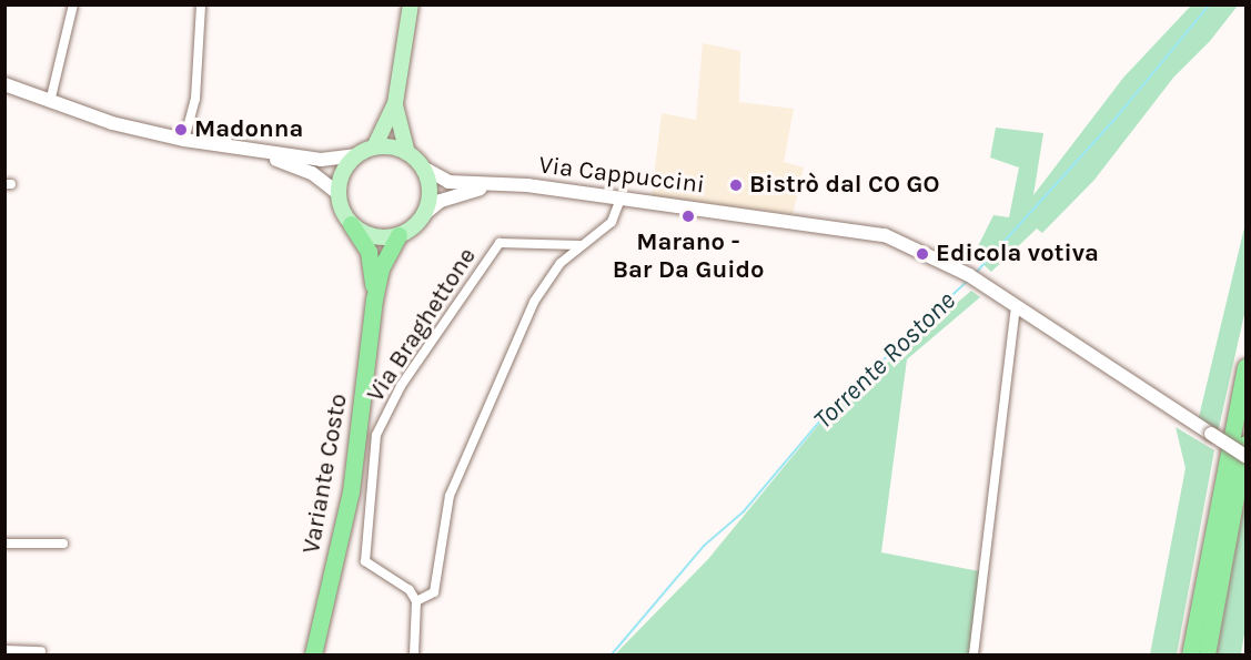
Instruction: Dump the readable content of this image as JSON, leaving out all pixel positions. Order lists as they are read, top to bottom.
{
  "streets": {
    "highway": ["Variante Costo"],
    "main road": ["Via Cappuccini"],
    "street": ["Via Braghettone"]
  },
  "water": ["Torrente Rostone"],
  "places": [
    "Madonna",
    "Bistrò dal CO GO",
    "Marano - Bar Da Guido",
    "Edicola votiva"
  ]
}
